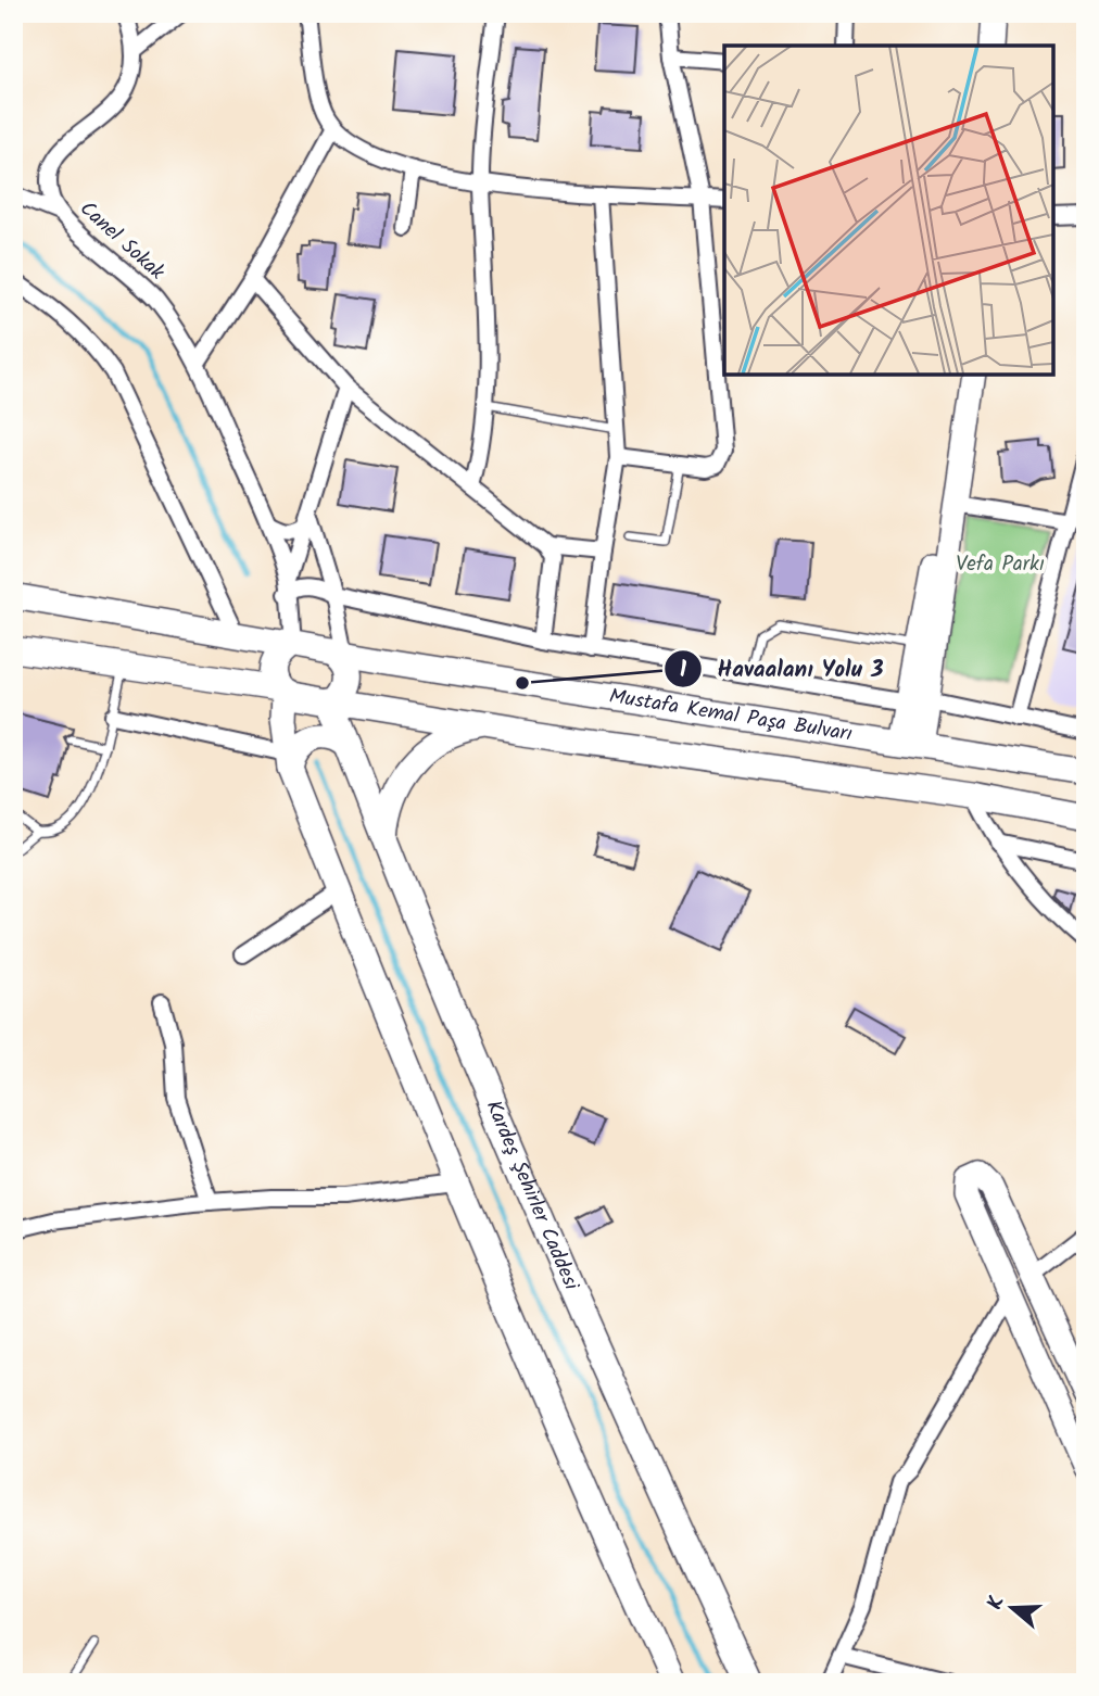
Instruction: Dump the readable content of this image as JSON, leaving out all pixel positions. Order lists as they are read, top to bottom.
{
  "streets": {
    "main road": ["Mustafa Kemal Paşa Bulvarı", "Kardeş Şehirler Caddesi"],
    "street": ["Canel Sokak"]
  },
  "crossings": [
    ["Canel Sokak", "Mustafa Kemal Paşa Bulvarı"],
    ["Canel Sokak", "Kardeş Şehirler Caddesi"],
    ["Mustafa Kemal Paşa Bulvarı", "Kardeş Şehirler Caddesi"]
  ],
  "parks": ["Vefa Parkı"],
  "places": ["Havaalanı Yolu 3"],
  "north": "left"
}
